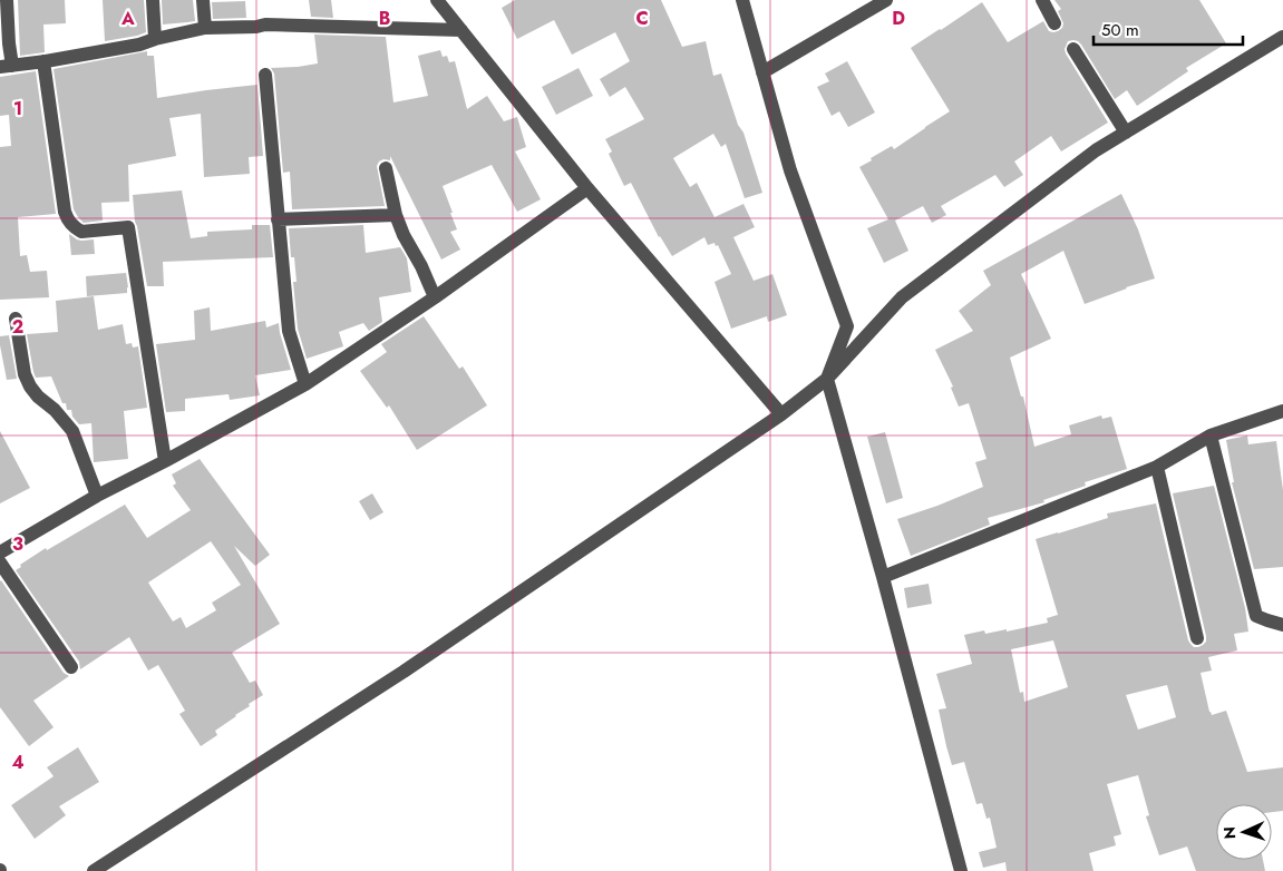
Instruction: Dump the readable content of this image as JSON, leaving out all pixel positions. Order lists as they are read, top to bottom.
{
  "scale_bar": "50 m",
  "north": "left",
  "grid": {
    "columns": [
      "A",
      "B",
      "C",
      "D"
    ],
    "rows": [
      "1",
      "2",
      "3",
      "4"
    ]
  }
}
